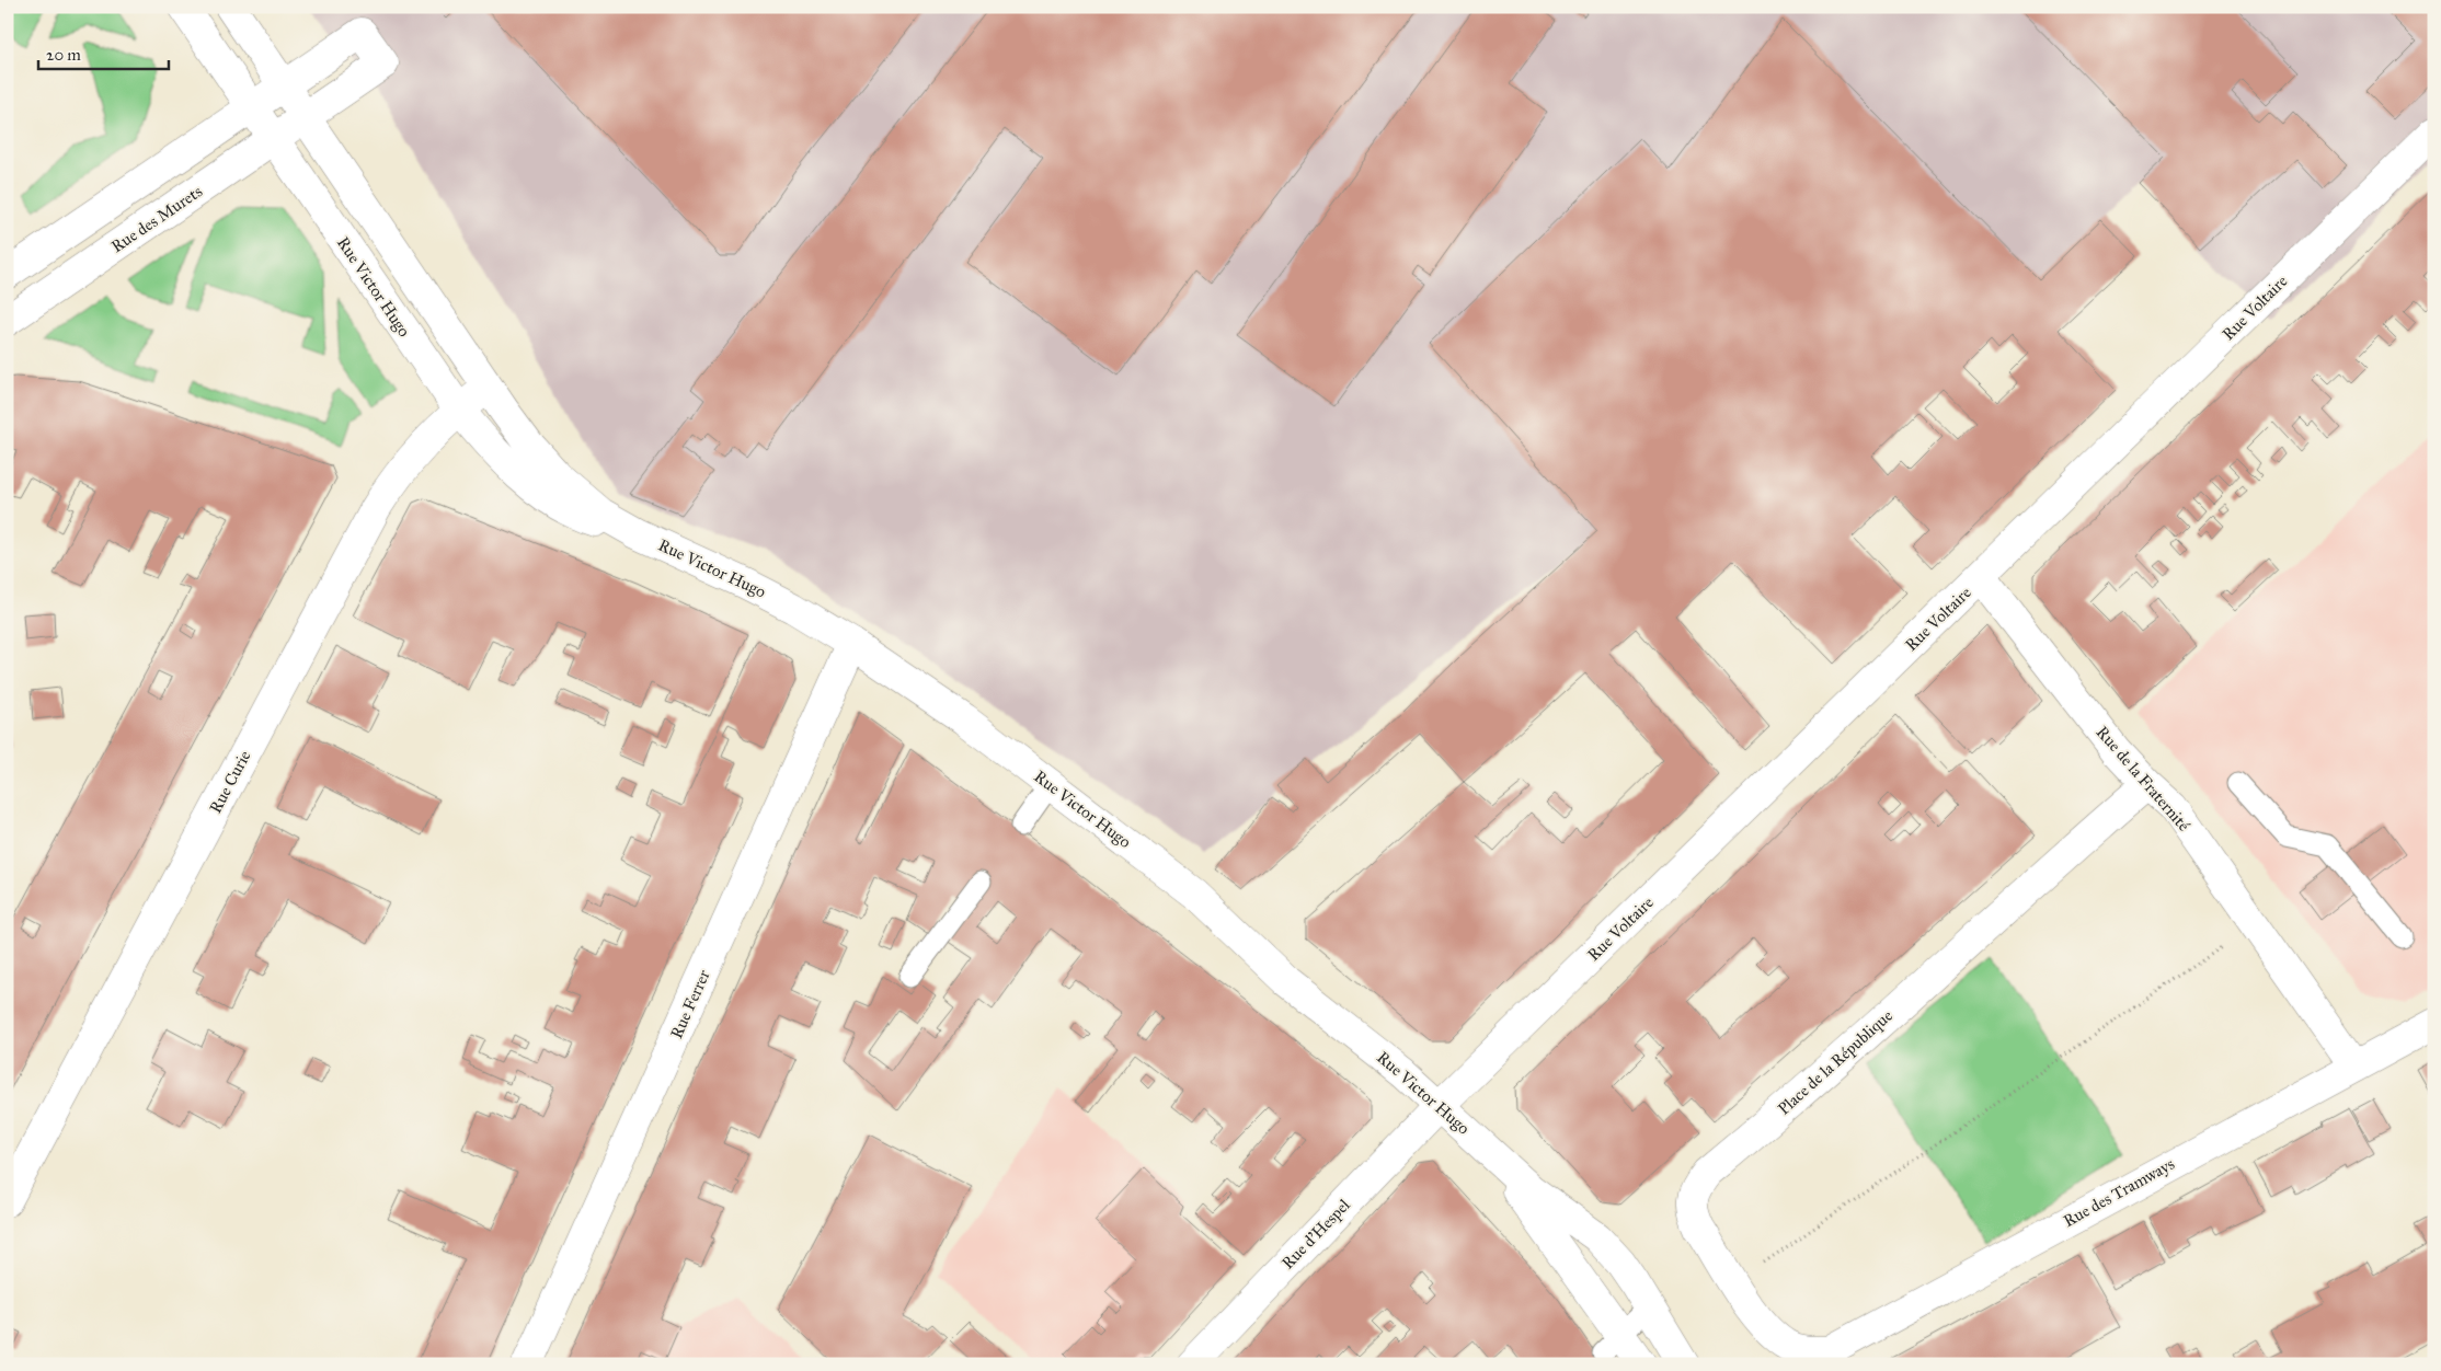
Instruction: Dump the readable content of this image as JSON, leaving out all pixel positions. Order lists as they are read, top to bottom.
{
  "streets": {
    "street": [
      "Rue des Murets",
      "Rue Victor Hugo",
      "Rue Voltaire",
      "Rue de la Fraternité",
      "Rue Curie",
      "Rue Ferrer",
      "Place de la République",
      "Rue des Tramways",
      "Rue d'Hespel"
    ]
  },
  "crossings": [
    ["Rue des Murets", "Rue Victor Hugo"],
    ["Rue Victor Hugo", "Rue Voltaire"],
    ["Rue Victor Hugo", "Rue Curie"],
    ["Rue Victor Hugo", "Rue Ferrer"],
    ["Rue Victor Hugo", "Rue d'Hespel"],
    ["Rue Voltaire", "Rue de la Fraternité"],
    ["Rue Voltaire", "Rue d'Hespel"],
    ["Rue de la Fraternité", "Place de la République"],
    ["Rue de la Fraternité", "Rue des Tramways"],
    ["Place de la République", "Rue des Tramways"]
  ],
  "scale_bar": "20 m"
}
